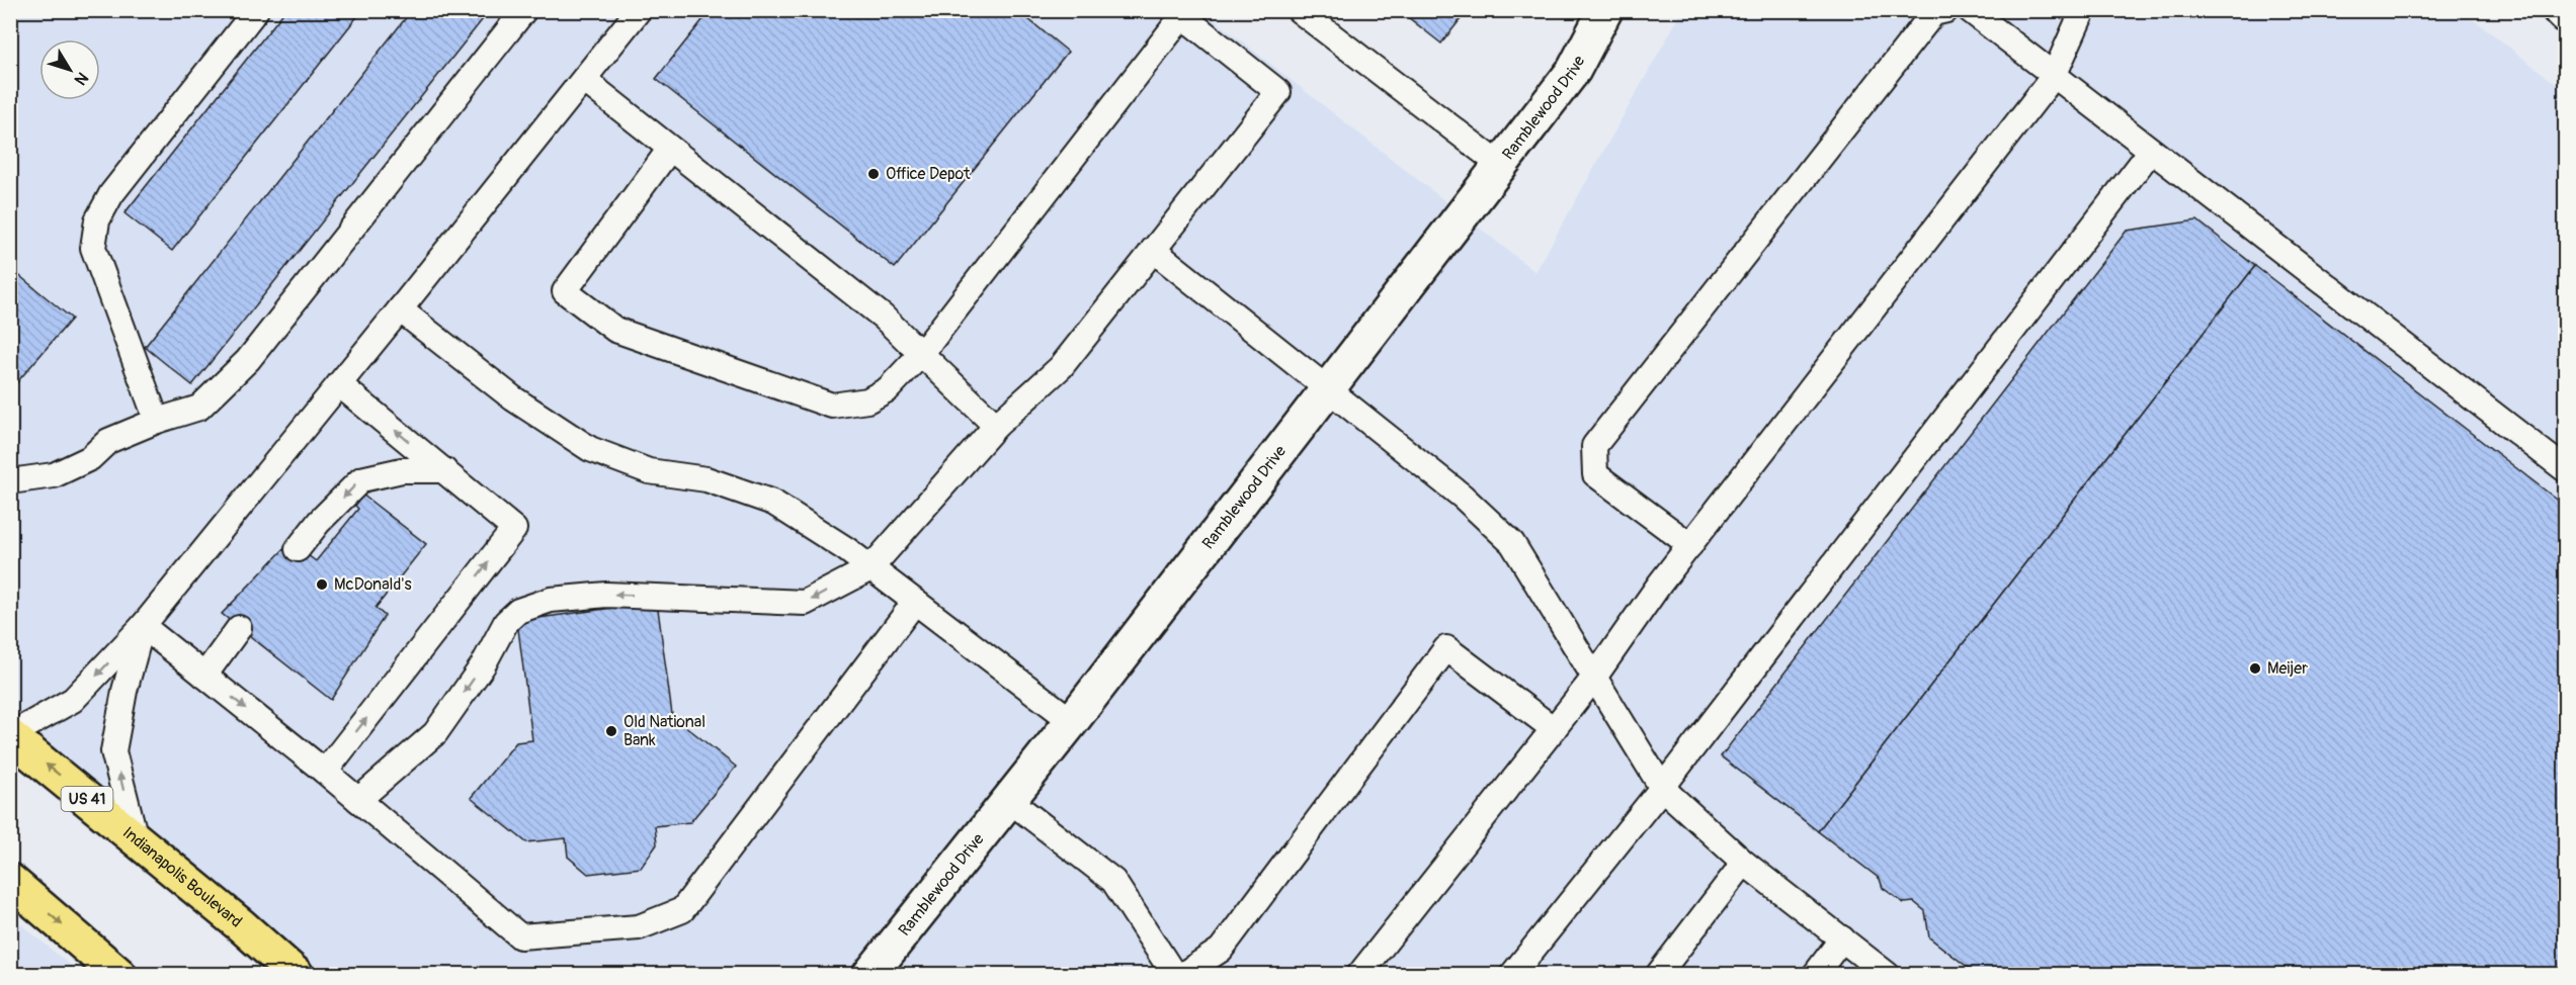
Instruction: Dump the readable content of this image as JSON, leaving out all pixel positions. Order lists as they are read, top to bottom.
{
  "streets": {
    "highway": ["US 41", "Indianapolis Boulevard"],
    "street": ["Ramblewood Drive"]
  },
  "places": [
    "Office Depot",
    "McDonald's",
    "Meijer",
    "Old National Bank"
  ],
  "north": "bottom right"
}
